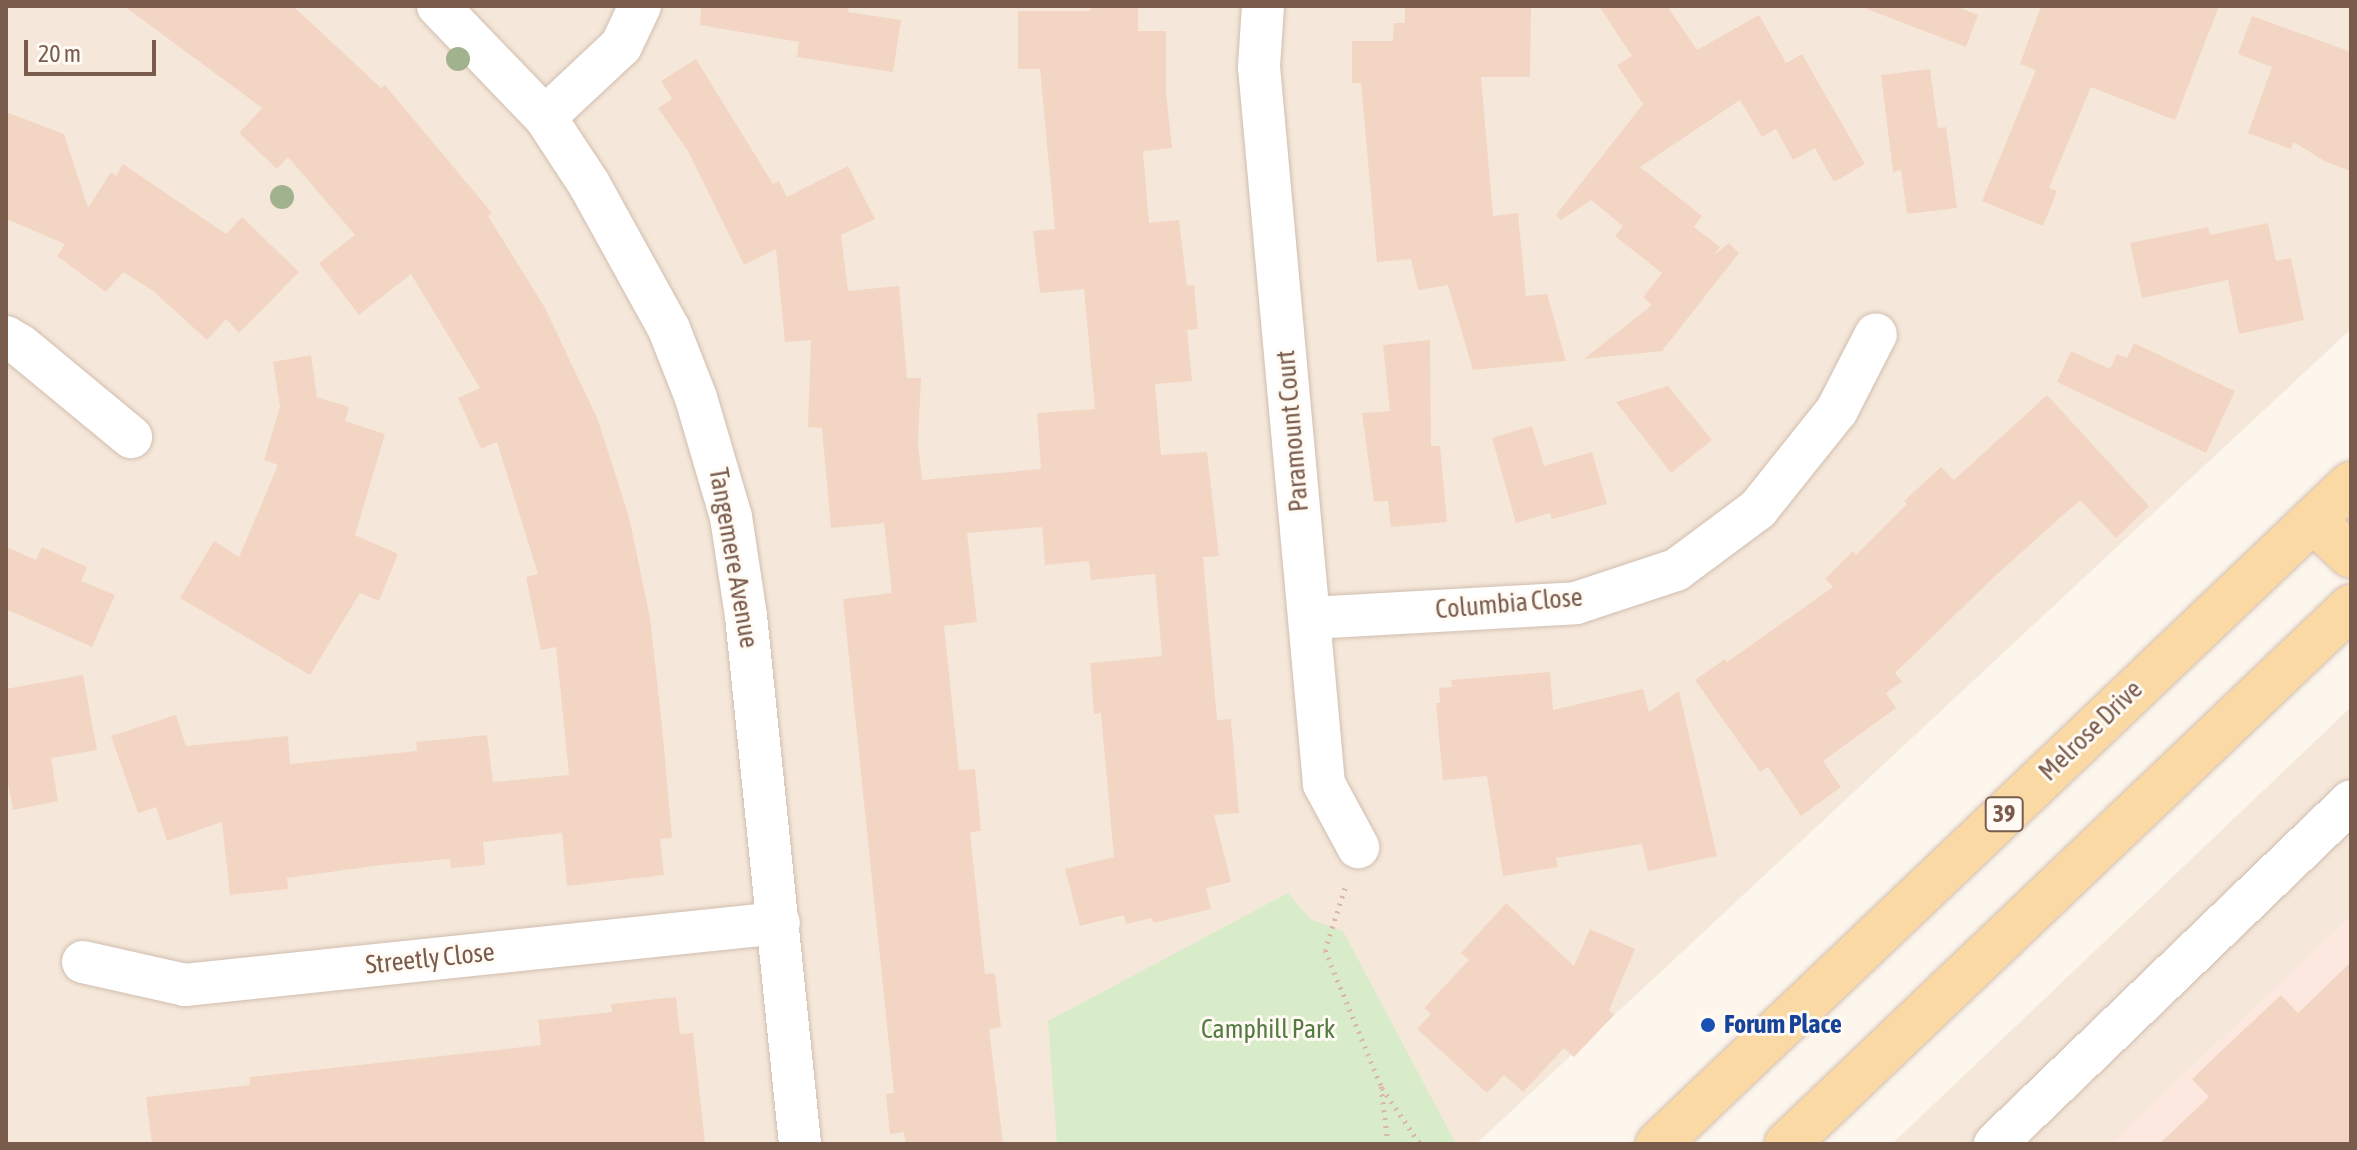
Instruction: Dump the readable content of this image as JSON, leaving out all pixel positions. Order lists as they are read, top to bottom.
{
  "streets": {
    "main road": ["Melrose Drive", "39"],
    "street": [
      "Paramount Court",
      "Tangemere Avenue",
      "Columbia Close",
      "Streetly Close"
    ]
  },
  "crossings": [
    ["Paramount Court", "Columbia Close"],
    ["Tangemere Avenue", "Streetly Close"]
  ],
  "parks": ["Camphill Park"],
  "places": ["Forum Place"],
  "scale_bar": "20 m"
}
